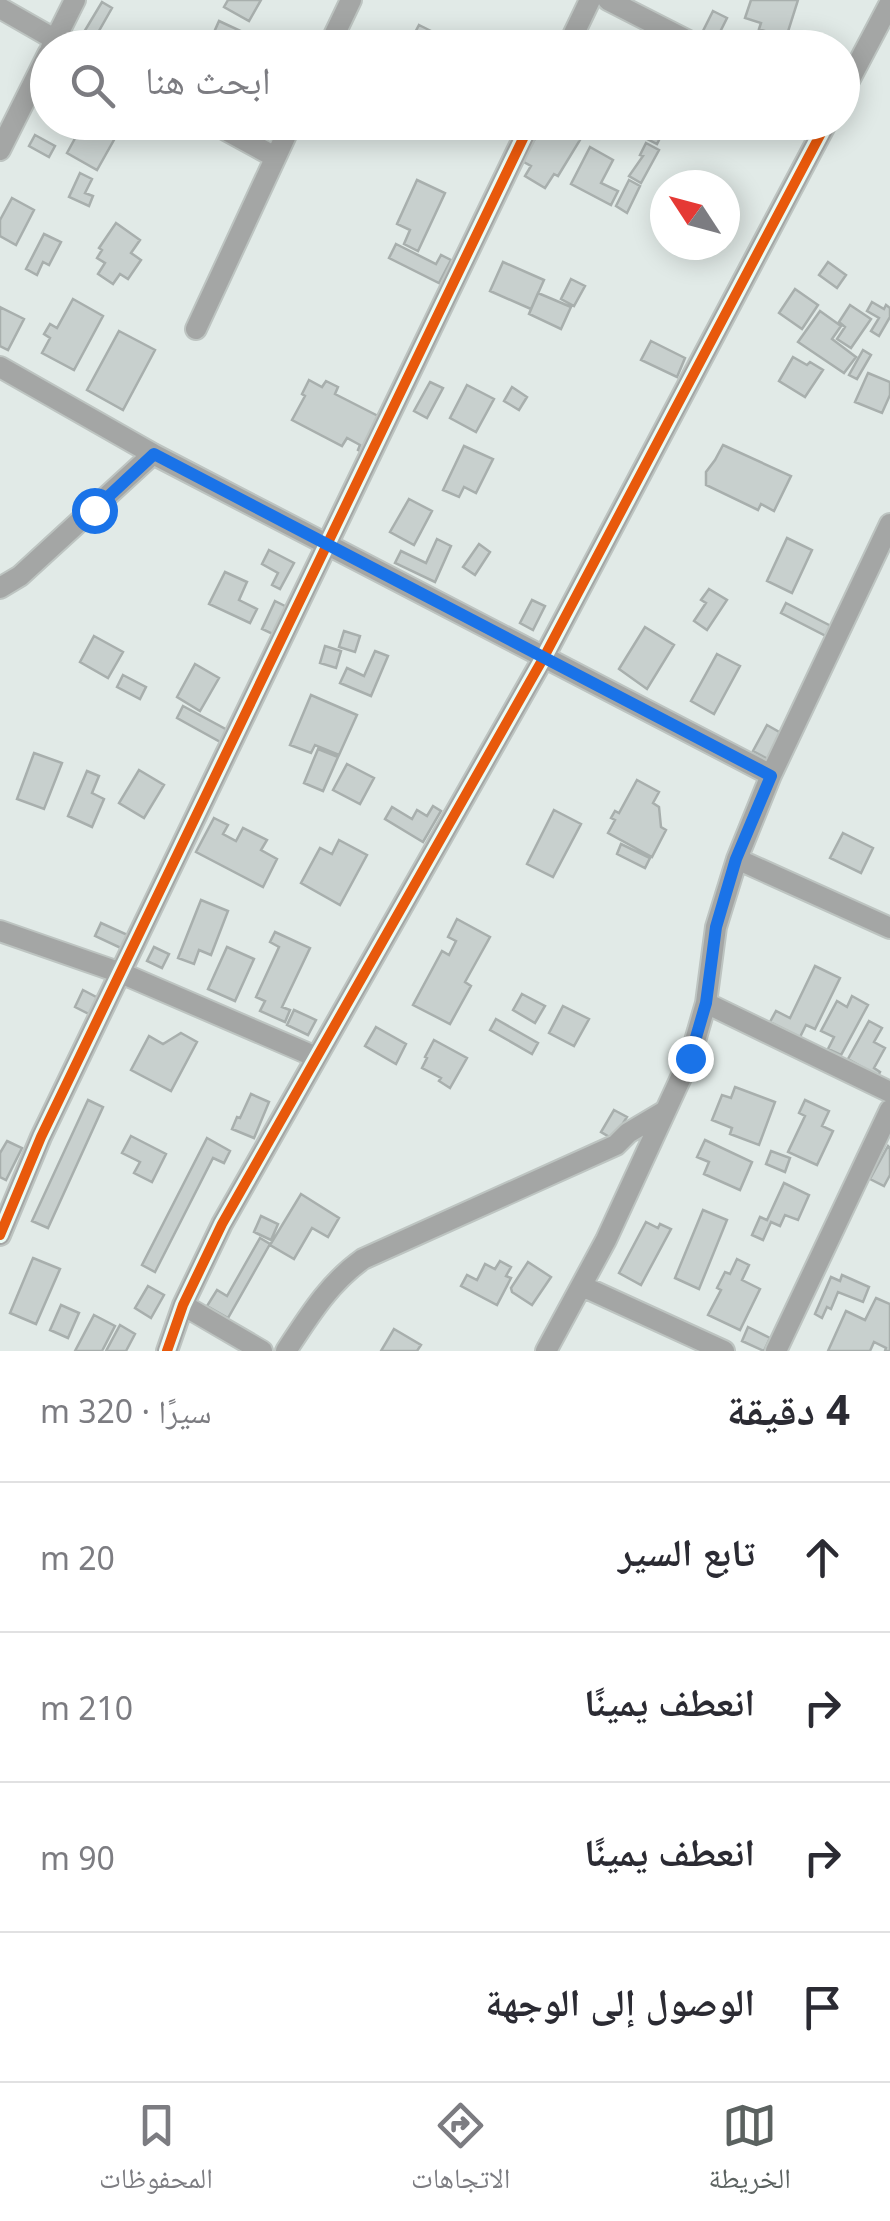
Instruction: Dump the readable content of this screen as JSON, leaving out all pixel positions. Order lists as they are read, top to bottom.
{
  "north": "top left",
  "page": {
    "search": "ابحث هنا",
    "heading": ["4 دقيقة", "سيرًا · 320 m"],
    "list": [
      ["تابع السير", "20 m"],
      ["انعطف يمينًا", "210 m"],
      ["انعطف يمينًا", "90 m"],
      "الوصول إلى الوجهة"
    ],
    "nav": ["الخريطة", "الاتجاهات", "المحفوظات"]
  }
}
